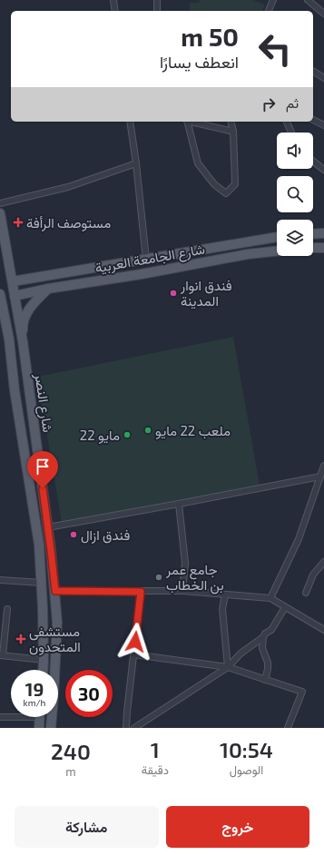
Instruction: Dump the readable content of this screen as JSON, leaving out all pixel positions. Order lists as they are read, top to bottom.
{
  "streets": {
    "main road": ["شارع الجامعة العربية", "شارع النصر"]
  },
  "crossings": [
    ["شارع الجامعة العربية", "شارع النصر"]
  ],
  "places": {
    "health": ["مستوصف الرأفة", "مستشفى المتحدون"],
    "other": [
      "فندق انوار المدينة",
      "ملعب 22 مايو",
      "22 مايو",
      "فندق ازال",
      "جامع عمر بن الخطاب"
    ]
  },
  "page": {
    "turn": ["50 m", "انعطف يسارًا"],
    "then": "ثم",
    "speed": "19 km/h",
    "limit": "30",
    "eta": [
      "10:54",
      "الوصول",
      "1",
      "دقيقة",
      "240",
      "m"
    ],
    "buttons": ["خروج", "مشاركة"]
  }
}
